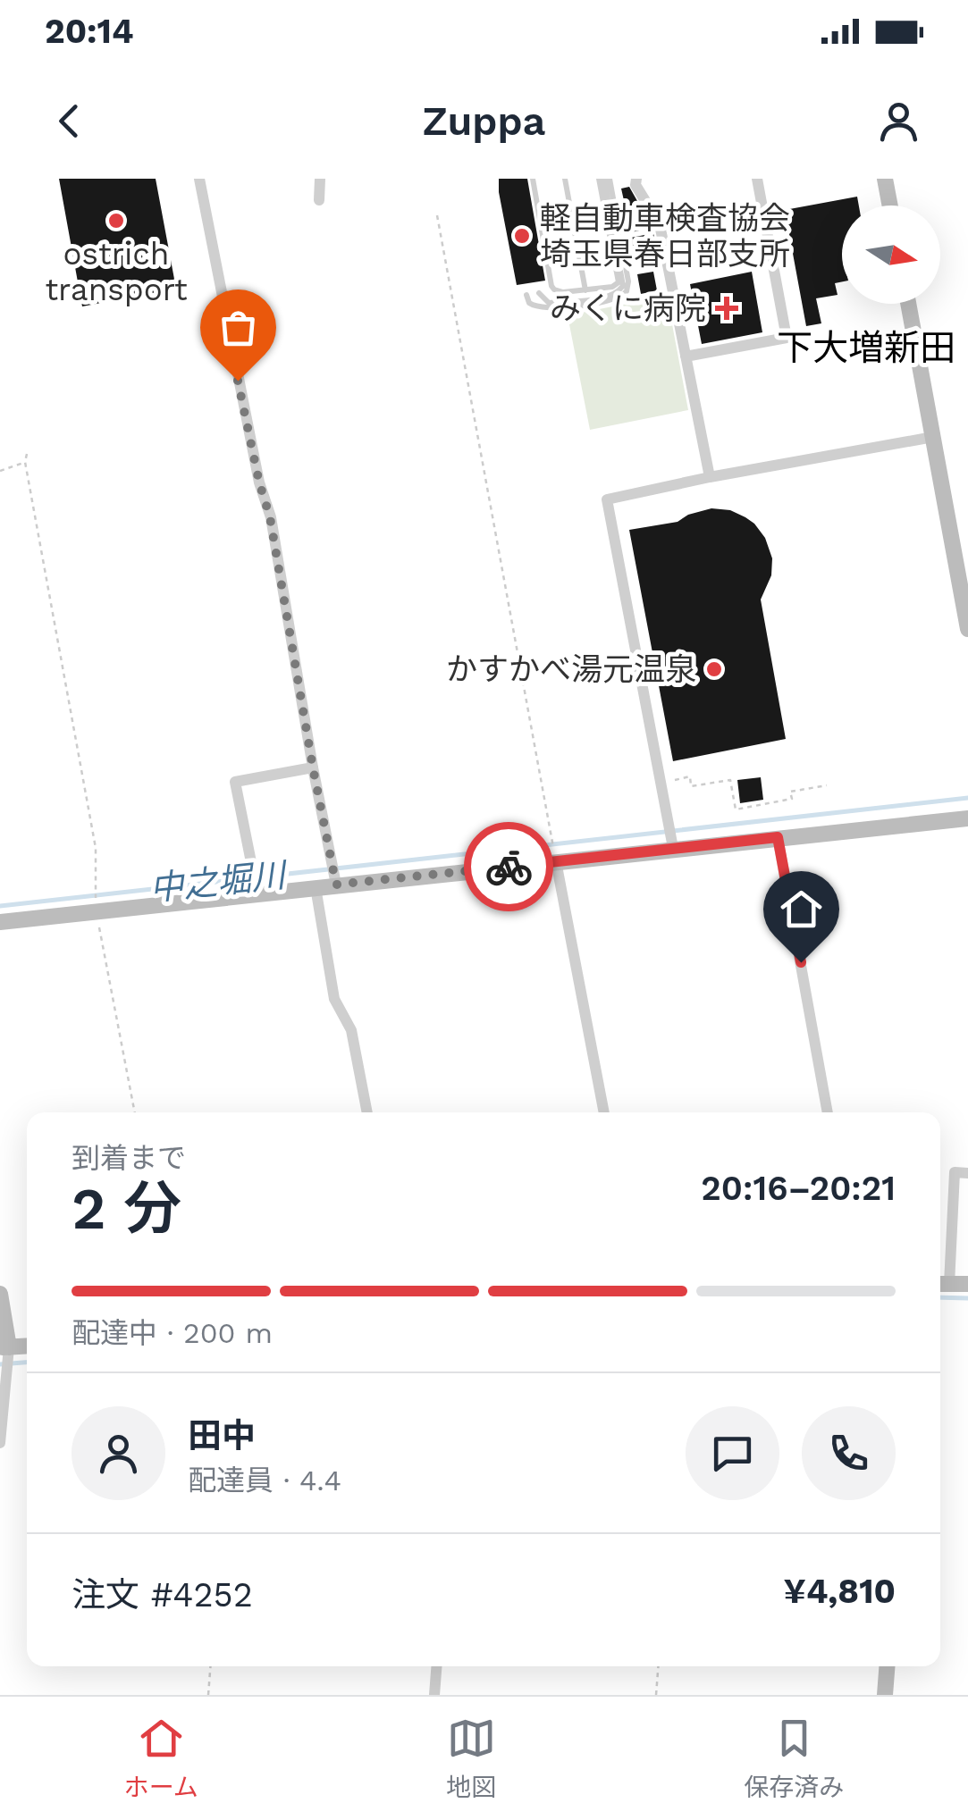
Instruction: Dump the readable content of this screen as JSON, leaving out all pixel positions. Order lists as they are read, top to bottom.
{
  "districts": ["下大増新田"],
  "water": ["中之堀川"],
  "places": {
    "other": ["ostrich transport", "軽自動車検査協会 埼玉県春日部支所", "かすかべ湯元温泉"],
    "health": ["みくに病院"]
  },
  "north": "right",
  "page": {
    "status": "20:14",
    "header": "Zuppa",
    "heading": ["2 分", "到着まで", "20:16–20:21"],
    "panel": [
      "田中",
      "配達員 · 4.4",
      "注文 #4252",
      "¥4,810"
    ],
    "bar": "配達中 · 200 m",
    "tabs": ["ホーム", "地図", "保存済み"]
  }
}
